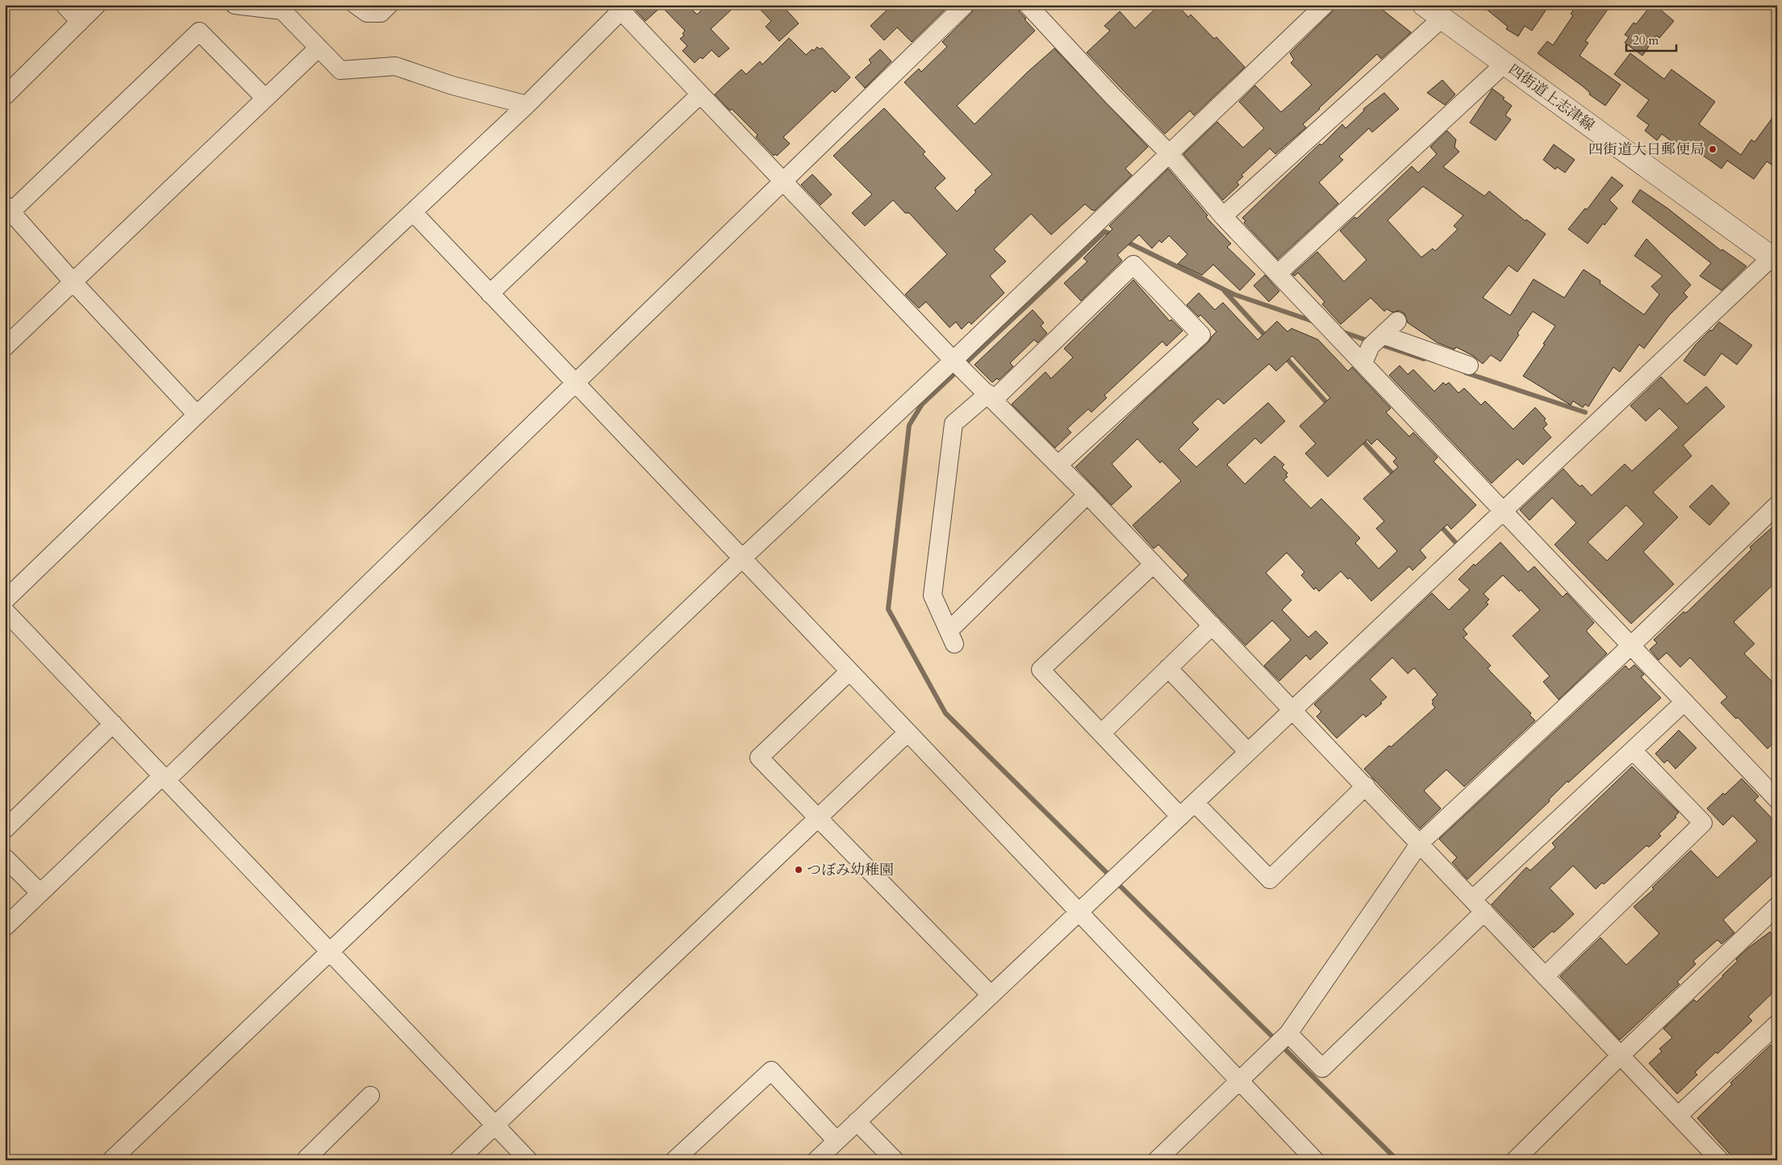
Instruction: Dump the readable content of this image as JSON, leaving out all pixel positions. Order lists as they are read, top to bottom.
{
  "streets": {
    "main road": ["四街道上志津線"]
  },
  "places": ["四街道大日郵便局", "つぼみ幼稚園"],
  "scale_bar": "20 m"
}
